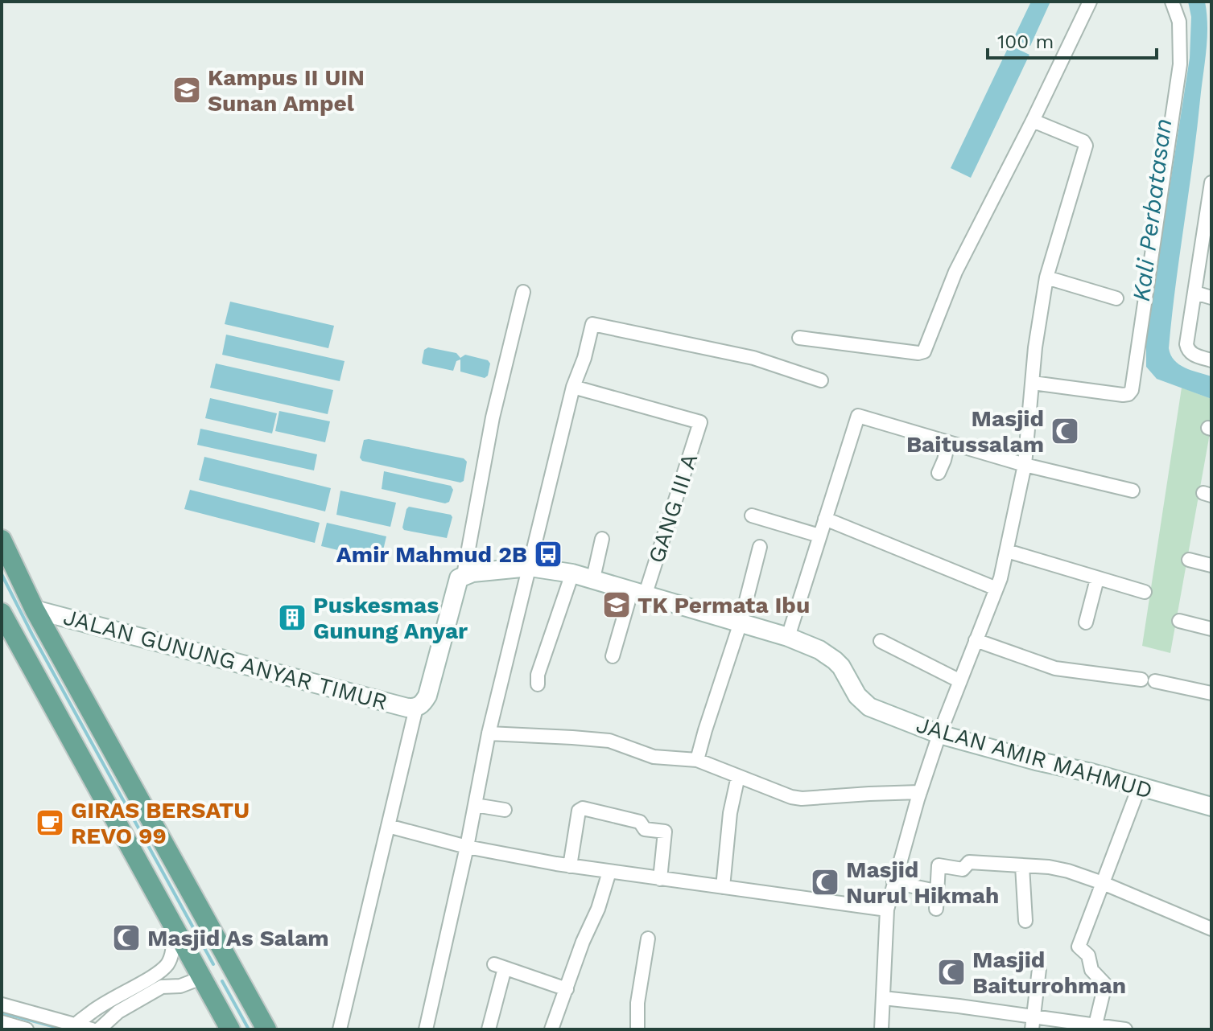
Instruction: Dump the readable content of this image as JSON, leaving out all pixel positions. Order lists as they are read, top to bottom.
{
  "streets": {
    "street": ["GANG III A", "JALAN GUNUNG ANYAR TIMUR", "JALAN AMIR MAHMUD"]
  },
  "crossings": [
    ["GANG III A", "JALAN AMIR MAHMUD"]
  ],
  "water": ["Kali Perbatasan"],
  "places": {
    "school or university": ["Kampus II UIN Sunan Ampel", "TK Permata Ibu"],
    "mosque": [
      "Masjid Baitussalam",
      "Masjid Nurul Hikmah",
      "Masjid As Salam",
      "Masjid Baiturrohman"
    ],
    "bus stop": ["Amir Mahmud 2B"],
    "building": ["Puskesmas Gunung Anyar"],
    "cafe": ["GIRAS BERSATU REVO 99"]
  },
  "scale_bar": "100 m"
}
